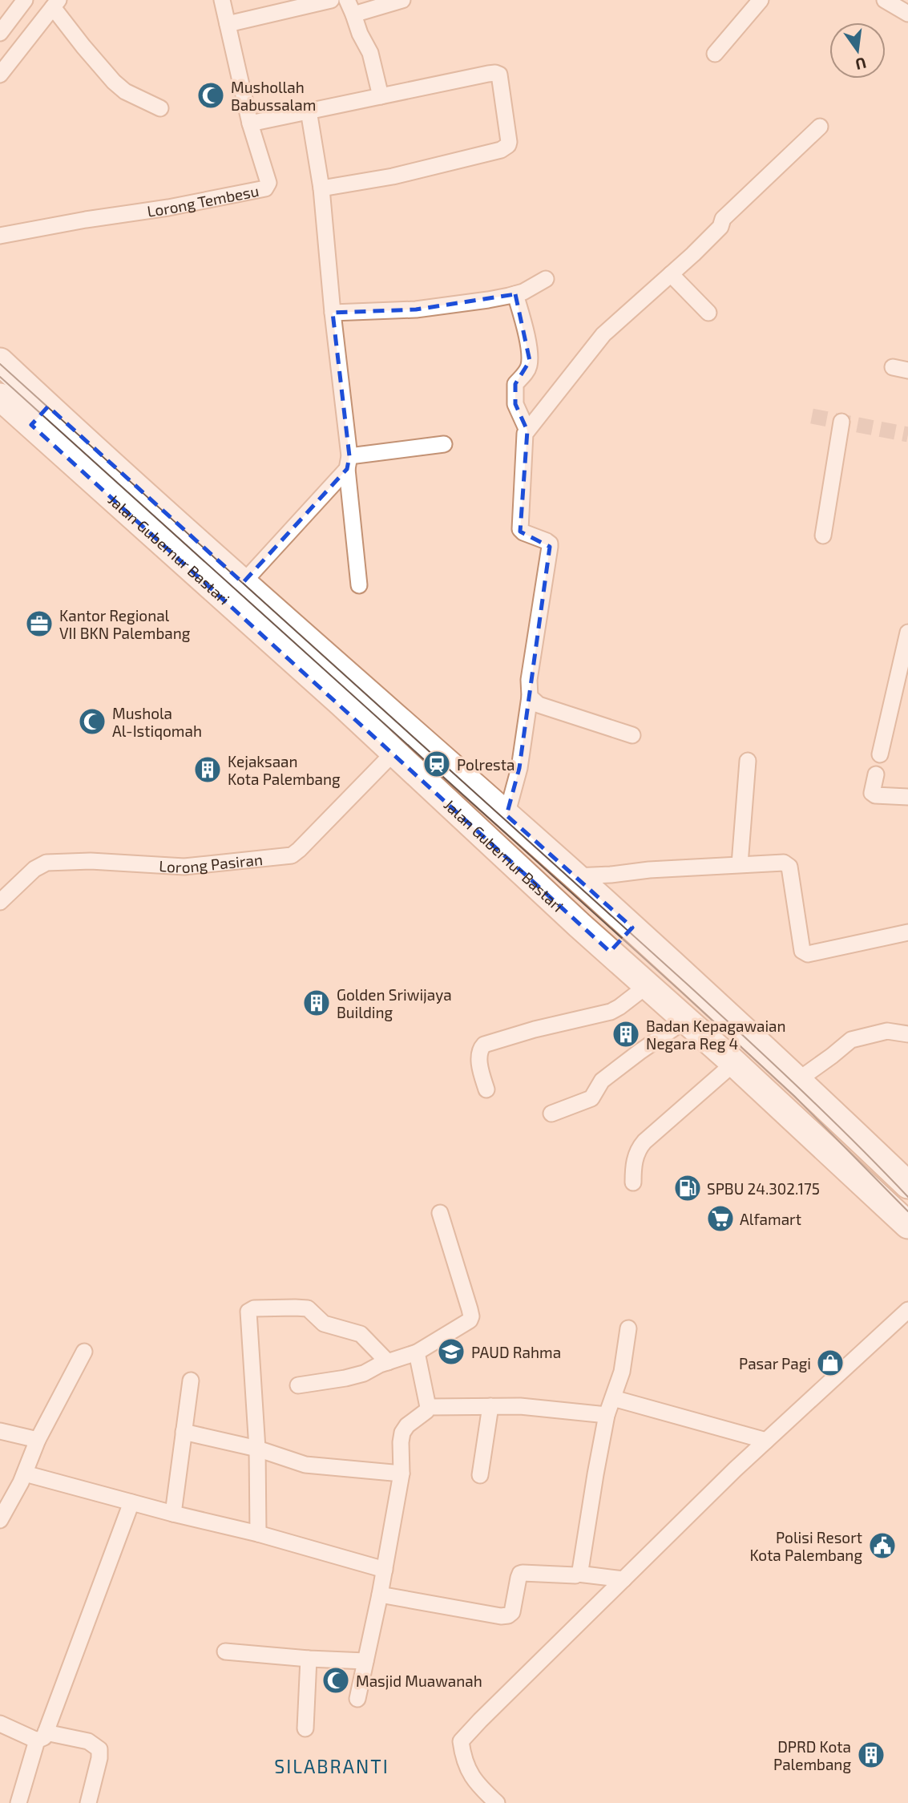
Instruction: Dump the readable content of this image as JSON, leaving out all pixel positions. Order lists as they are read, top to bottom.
{
  "streets": {
    "highway": ["Jalan Gubernur Bastari"],
    "street": ["Lorong Tembesu", "Lorong Pasiran"]
  },
  "crossings": [
    ["Jalan Gubernur Bastari", "Lorong Pasiran"]
  ],
  "districts": ["SILABRANTI"],
  "places": {
    "mosque": ["Mushollah Babussalam", "Mushola Al-Istiqomah", "Masjid Muawanah"],
    "office": ["Kantor Regional VII BKN Palembang"],
    "station": ["Polresta"],
    "building": [
      "Kejaksaan Kota Palembang",
      "Golden Sriwijaya Building",
      "Badan Kepagawaian Negara Reg 4",
      "DPRD Kota Palembang"
    ],
    "fuel station": ["SPBU 24.302.175"],
    "supermarket": ["Alfamart"],
    "school or university": ["PAUD Rahma"],
    "shop": ["Pasar Pagi"],
    "public building": ["Polisi Resort Kota Palembang"]
  },
  "north": "bottom"
}
